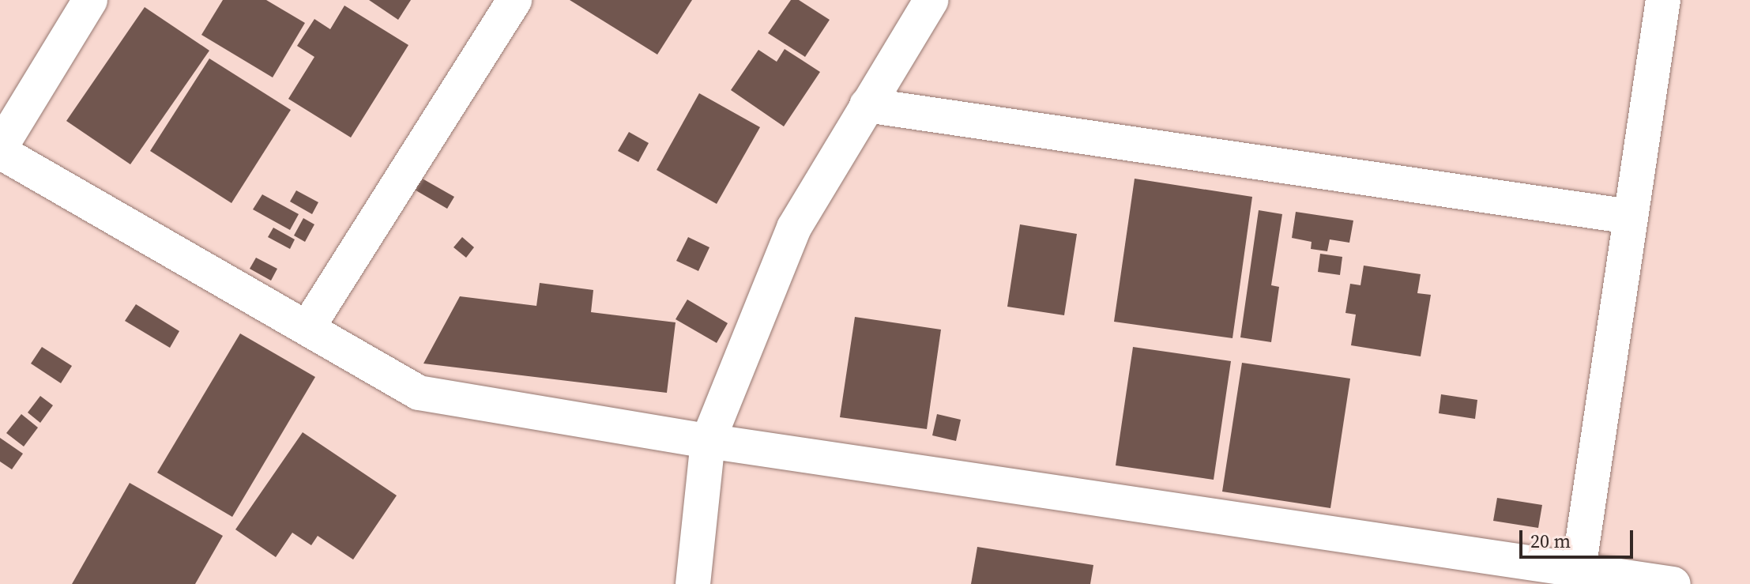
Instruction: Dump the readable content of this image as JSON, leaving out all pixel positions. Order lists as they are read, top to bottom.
{
  "scale_bar": "20 m"
}
